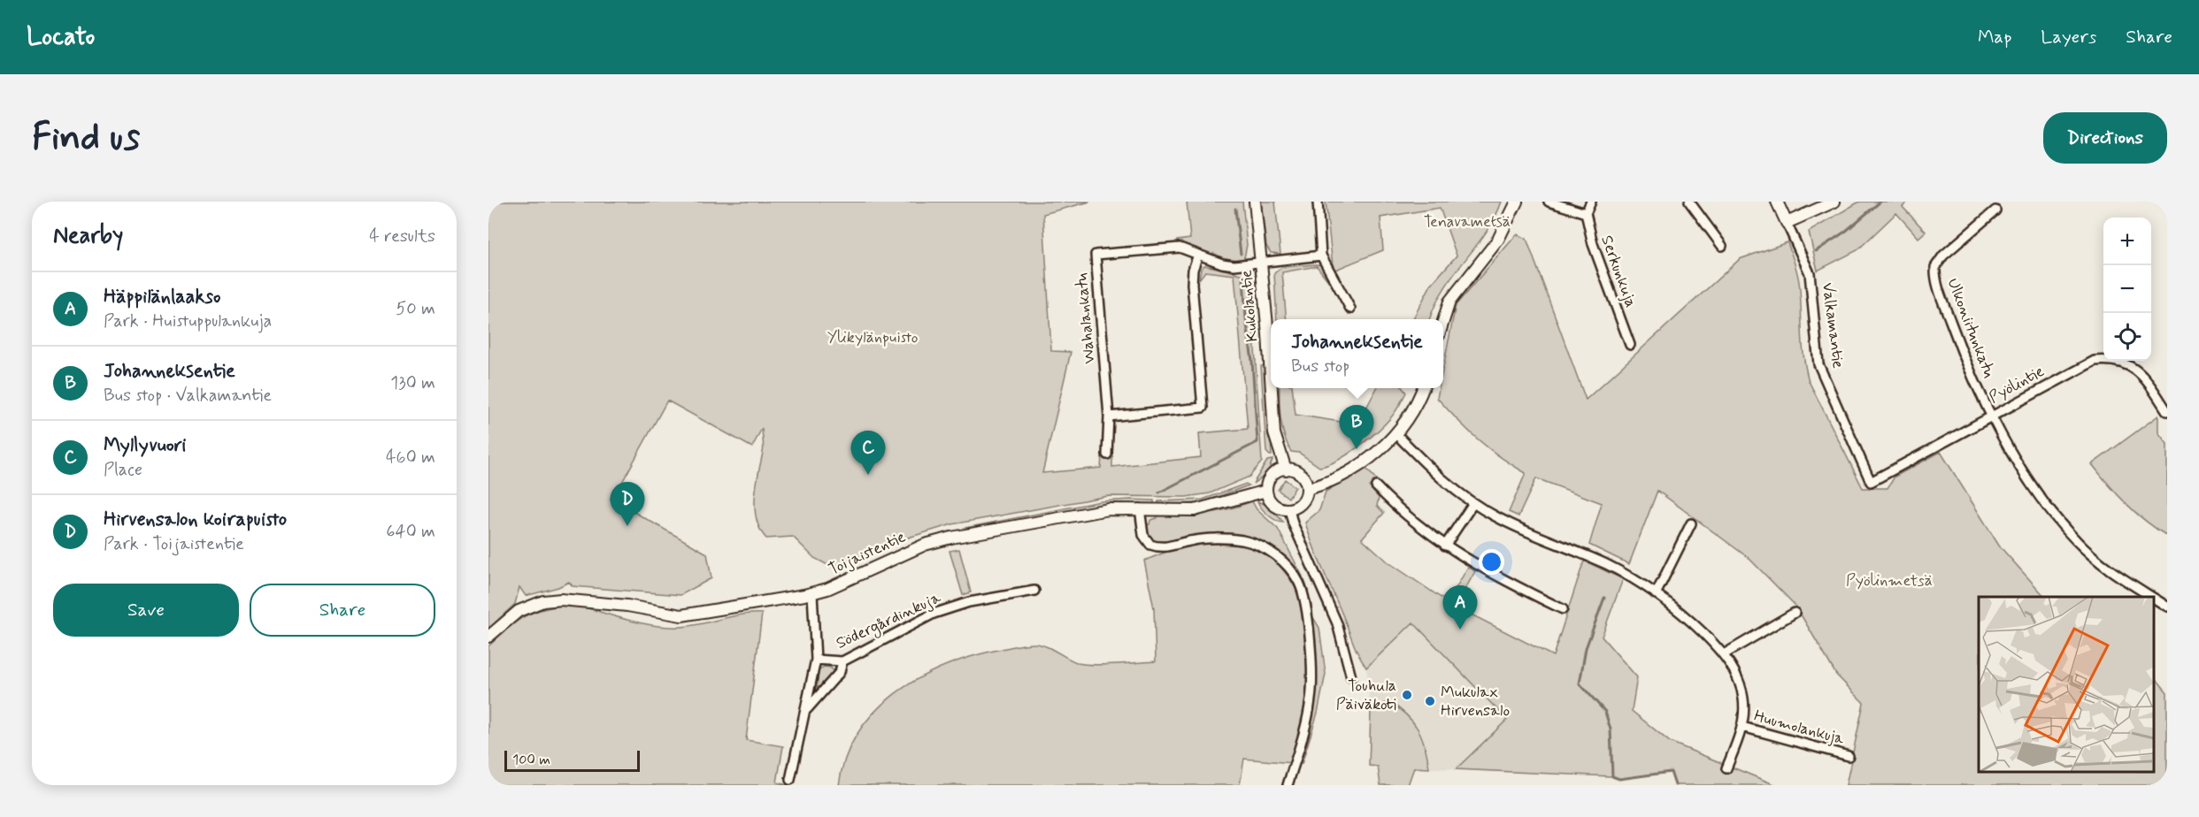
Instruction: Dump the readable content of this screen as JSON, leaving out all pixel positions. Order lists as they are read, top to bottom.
{
  "streets": {
    "street": [
      "Serkunkuja",
      "Kukolantie",
      "Wahalankatu",
      "Valkamantie",
      "Ulkoniitunkatu",
      "Pyölintie",
      "Toijaistentie",
      "Södergårdinkuja",
      "Huumolankuja"
    ]
  },
  "crossings": [
    ["Kukolantie", "Wahalankatu"],
    ["Kukolantie", "Toijaistentie"],
    ["Valkamantie", "Pyölintie"],
    ["Ulkoniitunkatu", "Pyölintie"]
  ],
  "parks": ["Tenavametsä", "Ylikylänpuisto", "Pyölinmetsä"],
  "places": ["Touhula Päiväkoti", "Mukulax Hirvensalo"],
  "scale_bar": "100 m",
  "page": {
    "header": "Locato",
    "nav": ["Map", "Layers", "Share"],
    "buttons": [
      "Directions",
      ["Save", "Share"]
    ],
    "title": "Find us",
    "heading": ["Nearby", "4 results"],
    "map_buttons": ["+", "−"],
    "list": [
      {
        "mark": "A",
        "name": "Häppilänlaakso",
        "note": "Park · Huistuppulankuja",
        "value": "50 m"
      },
      {
        "mark": "B",
        "name": "Johanneksentie",
        "note": "Bus stop · Valkamantie",
        "value": "130 m"
      },
      {
        "mark": "C",
        "name": "Myllyvuori",
        "note": "Place",
        "value": "460 m"
      },
      {
        "mark": "D",
        "name": "Hirvensalon koirapuisto",
        "note": "Park · Toijaistentie",
        "value": "640 m"
      }
    ],
    "popup": ["Johanneksentie", "Bus stop"],
    "pins": [
      "B",
      "C",
      "D",
      "A"
    ],
    "scale": "100 m"
  }
}
